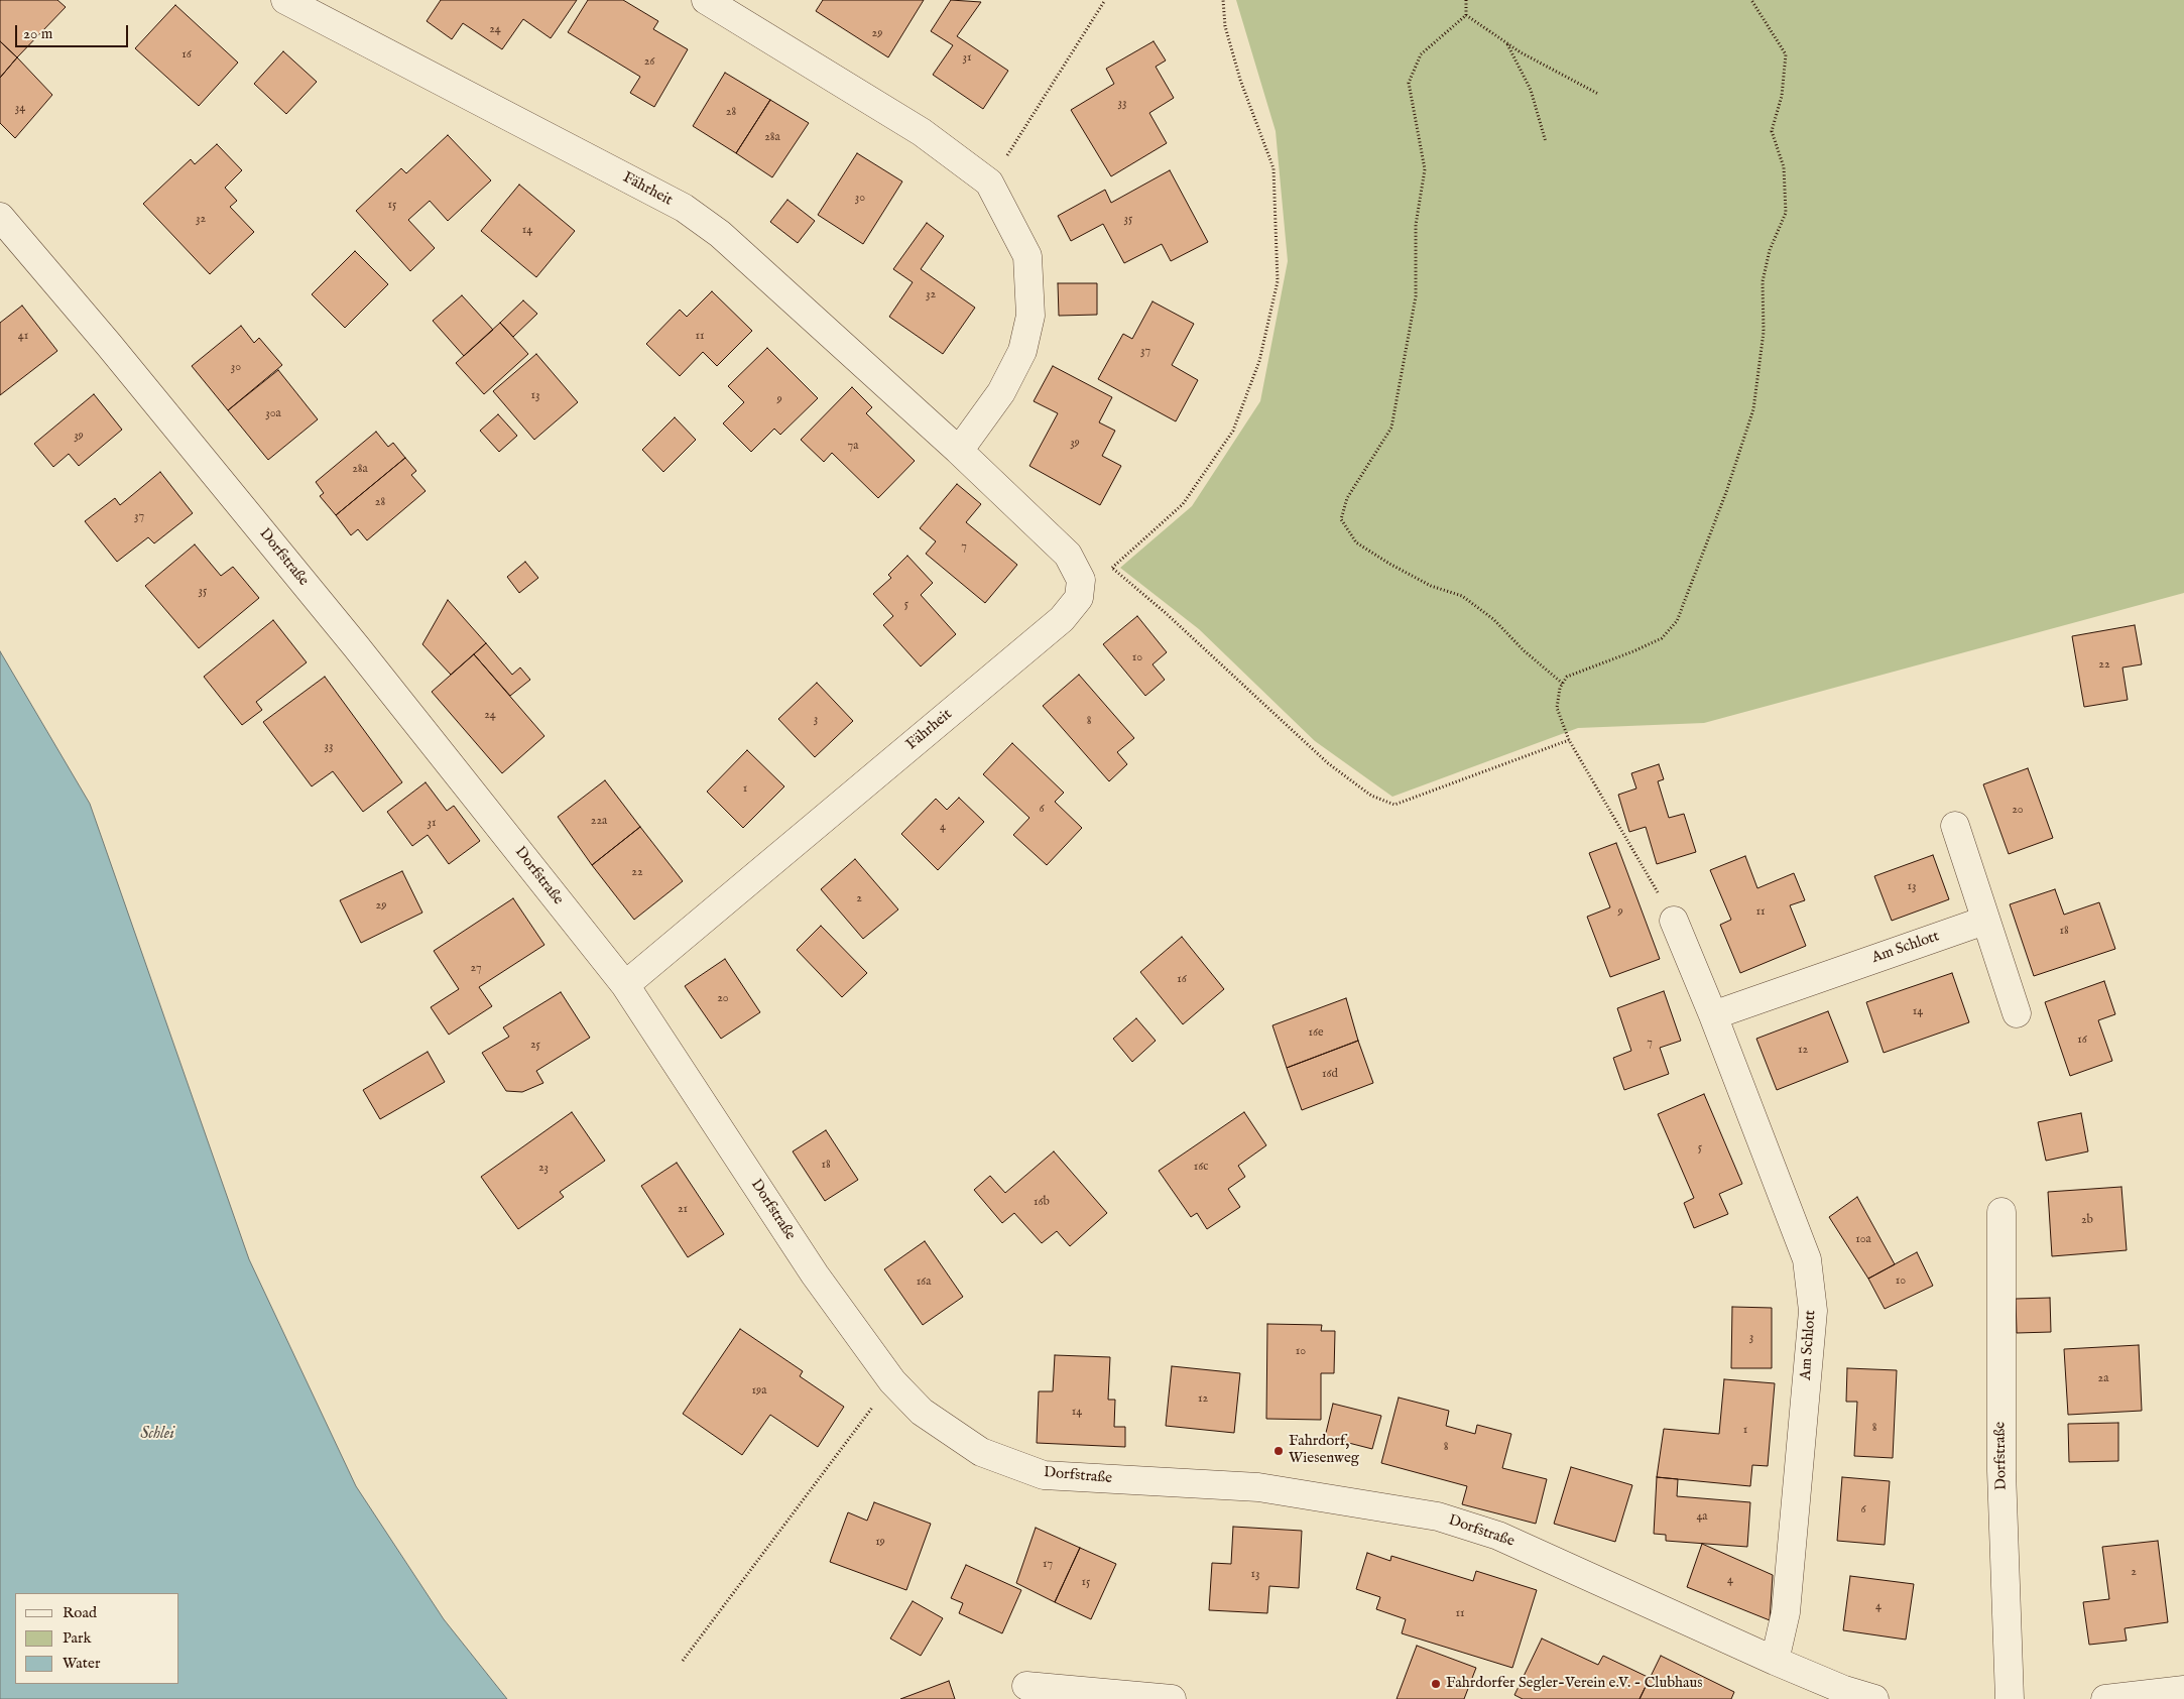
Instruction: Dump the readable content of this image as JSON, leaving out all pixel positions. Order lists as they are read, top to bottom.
{
  "streets": {
    "street": ["Fährheit", "Dorfstraße", "Am Schlott"]
  },
  "crossings": [
    ["Fährheit", "Dorfstraße"],
    ["Dorfstraße", "Am Schlott"]
  ],
  "water": ["Schlei"],
  "places": ["Fahrdorf, Wiesenweg", "Fahrdorfer Segler-Verein e.V. - Clubhaus"],
  "house_numbers": [
    "24",
    "29",
    "16",
    "31",
    "26",
    "33",
    "34",
    "28",
    "28a",
    "30",
    "15",
    "32",
    "35",
    "14",
    "32",
    "41",
    "11",
    "37",
    "30",
    "13",
    "9",
    "30a",
    "39",
    "39",
    "7a",
    "28a",
    "28",
    "37",
    "7",
    "35",
    "5",
    "10",
    "22",
    "24",
    "3",
    "8",
    "33",
    "1",
    "6",
    "20",
    "22a",
    "31",
    "4",
    "22",
    "13",
    "2",
    "29",
    "9",
    "11",
    "18",
    "27",
    "16",
    "20",
    "14",
    "16e",
    "16",
    "7",
    "25",
    "12",
    "16d",
    "5",
    "18",
    "16c",
    "23",
    "16b",
    "21",
    "2b",
    "10a",
    "10",
    "16a",
    "3",
    "10",
    "2a",
    "19a",
    "12",
    "14",
    "8",
    "1",
    "8",
    "6",
    "4a",
    "19",
    "17",
    "2",
    "13",
    "4",
    "15",
    "4",
    "11"
  ],
  "legend": ["Road", "Park", "Water"],
  "scale_bar": "20 m"
}
